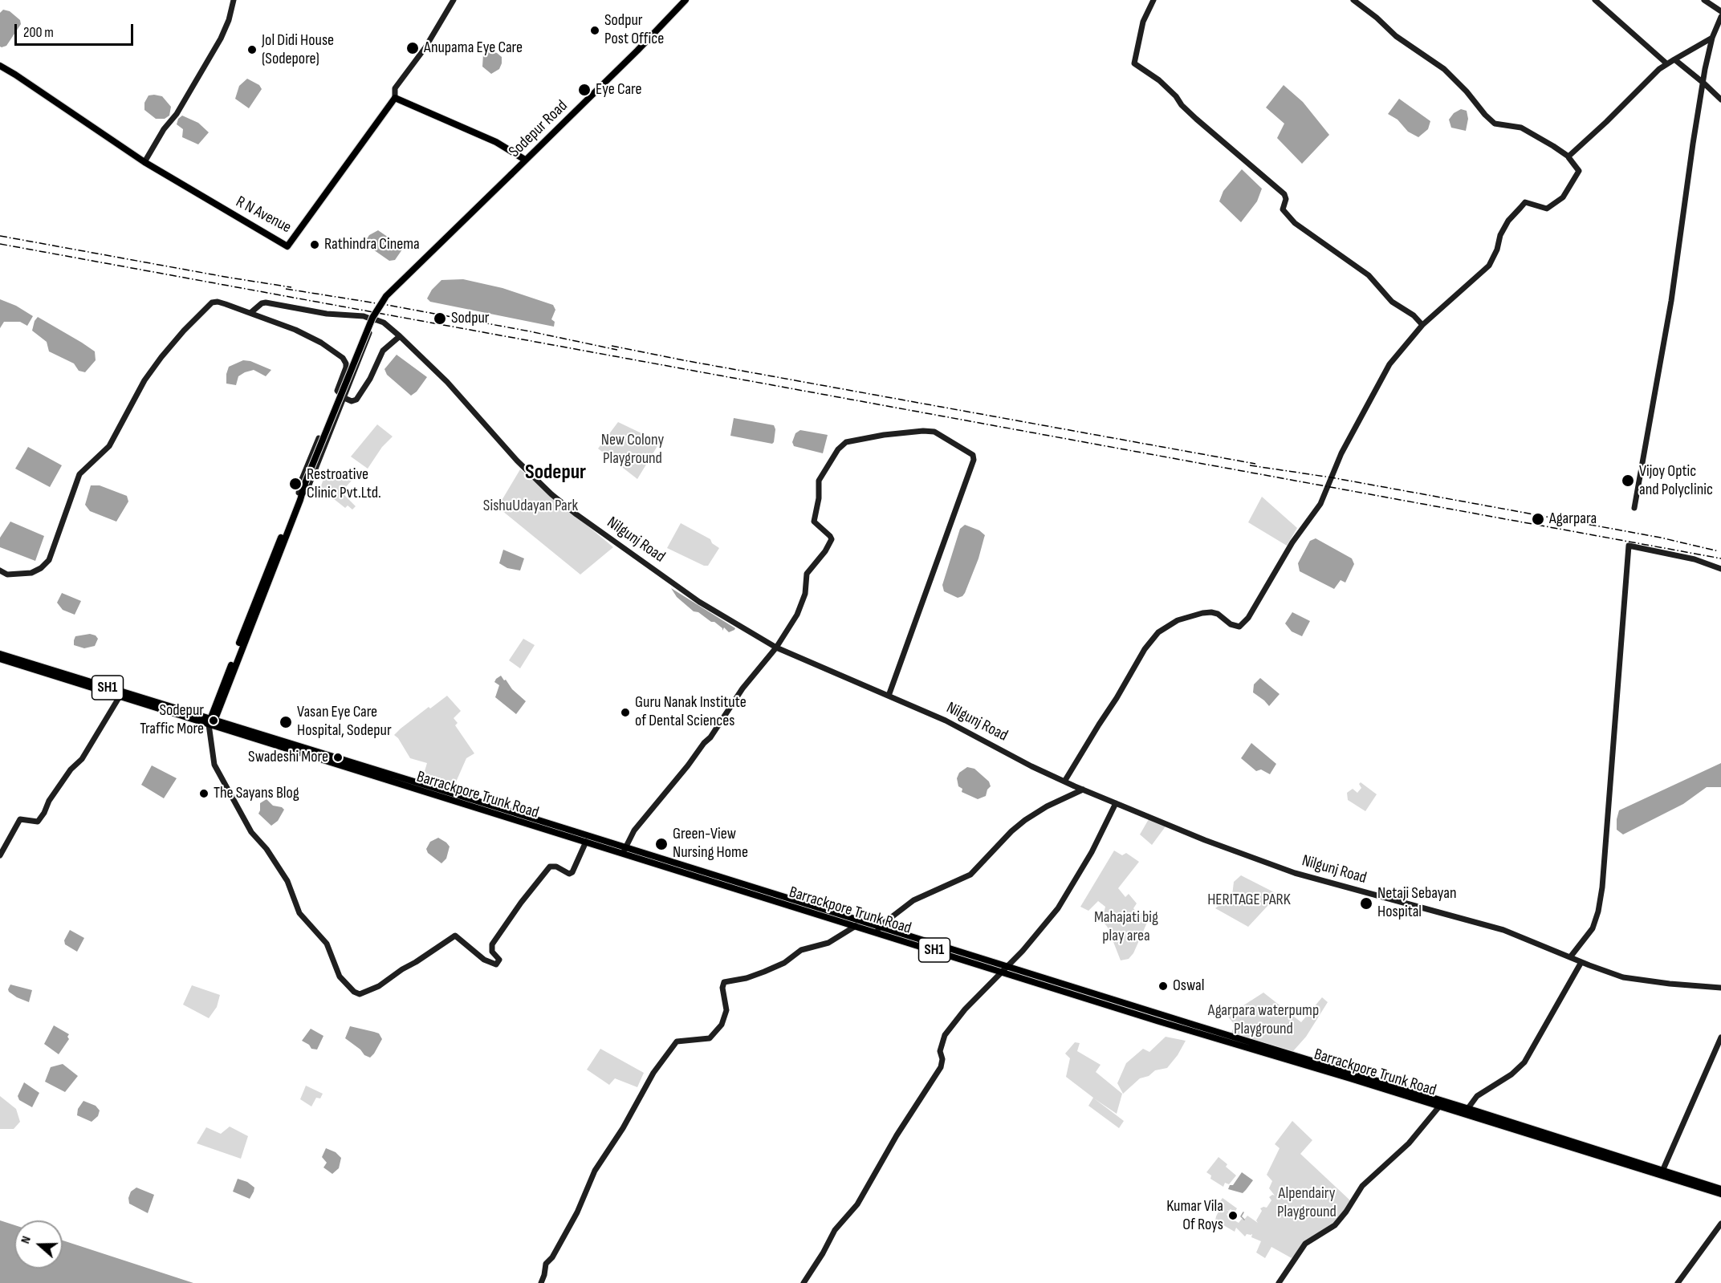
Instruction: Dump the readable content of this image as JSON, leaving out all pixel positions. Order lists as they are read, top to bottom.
{
  "streets": {
    "main road": [
      "Sodepur Road",
      "R N Avenue",
      "SH1",
      "Barrackpore Trunk Road"
    ],
    "street": ["Nilgunj Road"]
  },
  "crossings": [
    ["Sodepur Road", "Barrackpore Trunk Road"]
  ],
  "districts": ["Sodepur"],
  "parks": [
    "New Colony Playground",
    "SishuUdayan Park",
    "HERITAGE PARK",
    "Mahajati big play area",
    "Agarpara waterpump Playground",
    "Alpendairy Playground"
  ],
  "places": [
    "Sodpur Post Office",
    "Anupama Eye Care",
    "Jol Didi House (Sodepore)",
    "Eye Care",
    "Rathindra Cinema",
    "Sodpur",
    "Vijoy Optic and Polyclinic",
    "Restroative Clinic Pvt.Ltd.",
    "Agarpara",
    "Guru Nanak Institute of Dental Sciences",
    "Sodepur Traffic More",
    "Vasan Eye Care Hospital, Sodepur",
    "Swadeshi More",
    "The Sayans Blog",
    "Green-View Nursing Home",
    "Netaji Sebayan Hospital",
    "Oswal",
    "Kumar Vila Of Roys"
  ],
  "scale_bar": "200 m",
  "north": "left"
}
